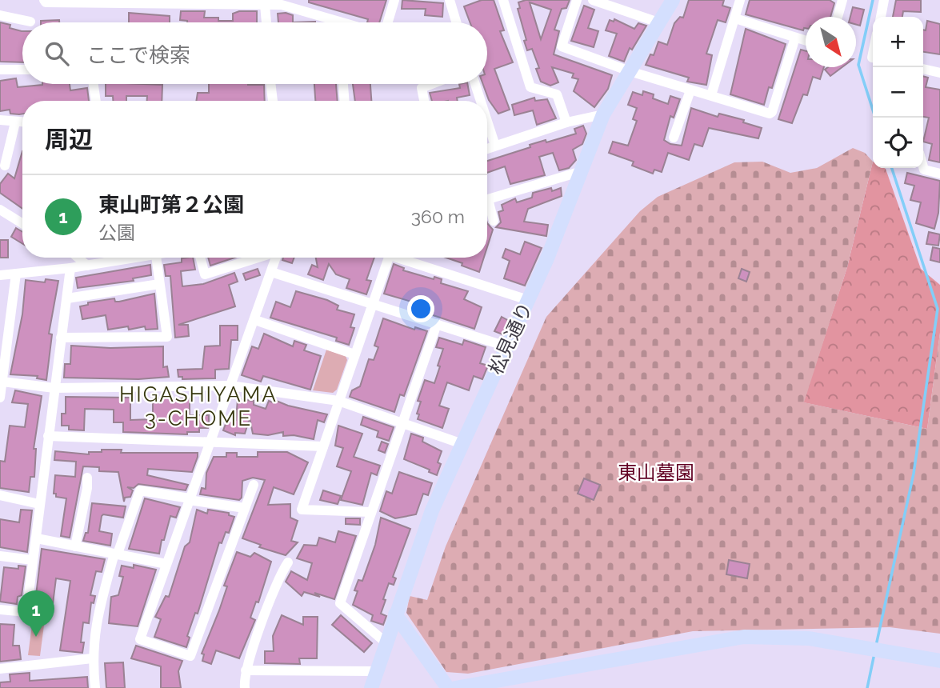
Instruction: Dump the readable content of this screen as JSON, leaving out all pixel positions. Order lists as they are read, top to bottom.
{
  "streets": {
    "street": ["松見通り"]
  },
  "districts": ["HIGASHIYAMA 3-CHOME"],
  "parks": ["東山墓園"],
  "north": "bottom right",
  "page": {
    "map_buttons": ["+", "−"],
    "search": "ここで検索",
    "heading": "周辺",
    "list": [
      {
        "mark": "1",
        "name": "東山町第２公園",
        "note": "公園",
        "value": "360 m"
      }
    ],
    "pins": "1"
  }
}
